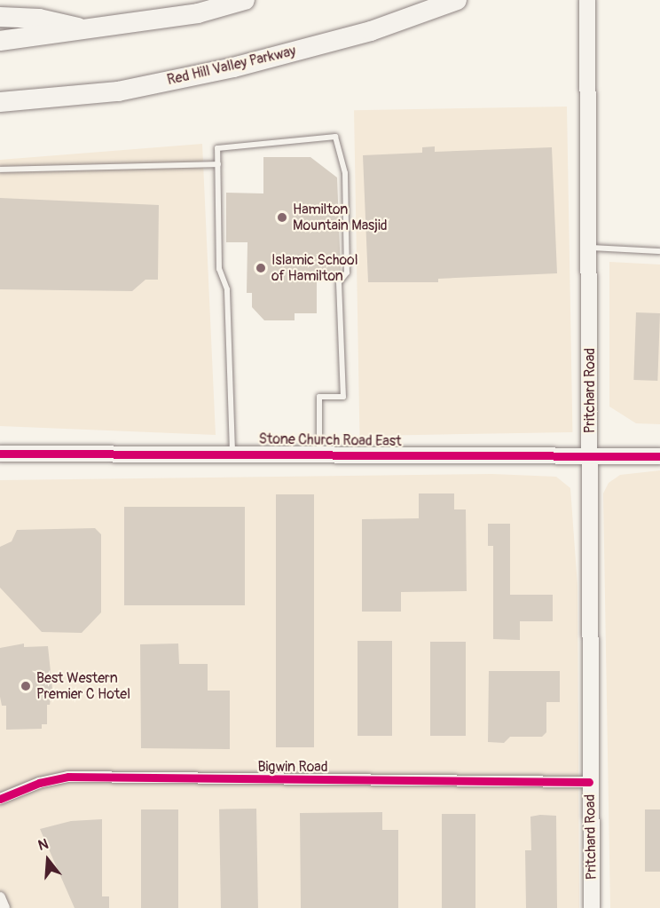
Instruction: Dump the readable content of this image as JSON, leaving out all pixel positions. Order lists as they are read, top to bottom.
{
  "streets": {
    "highway": ["Red Hill Valley Parkway"],
    "main road": ["Pritchard Road", "Stone Church Road East"],
    "street": ["Bigwin Road"]
  },
  "crossings": [
    ["Pritchard Road", "Stone Church Road East"],
    ["Pritchard Road", "Bigwin Road"]
  ],
  "places": ["Hamilton Mountain Masjid", "Islamic School of Hamilton", "Best Western Premier C Hotel"],
  "north": "top"
}
